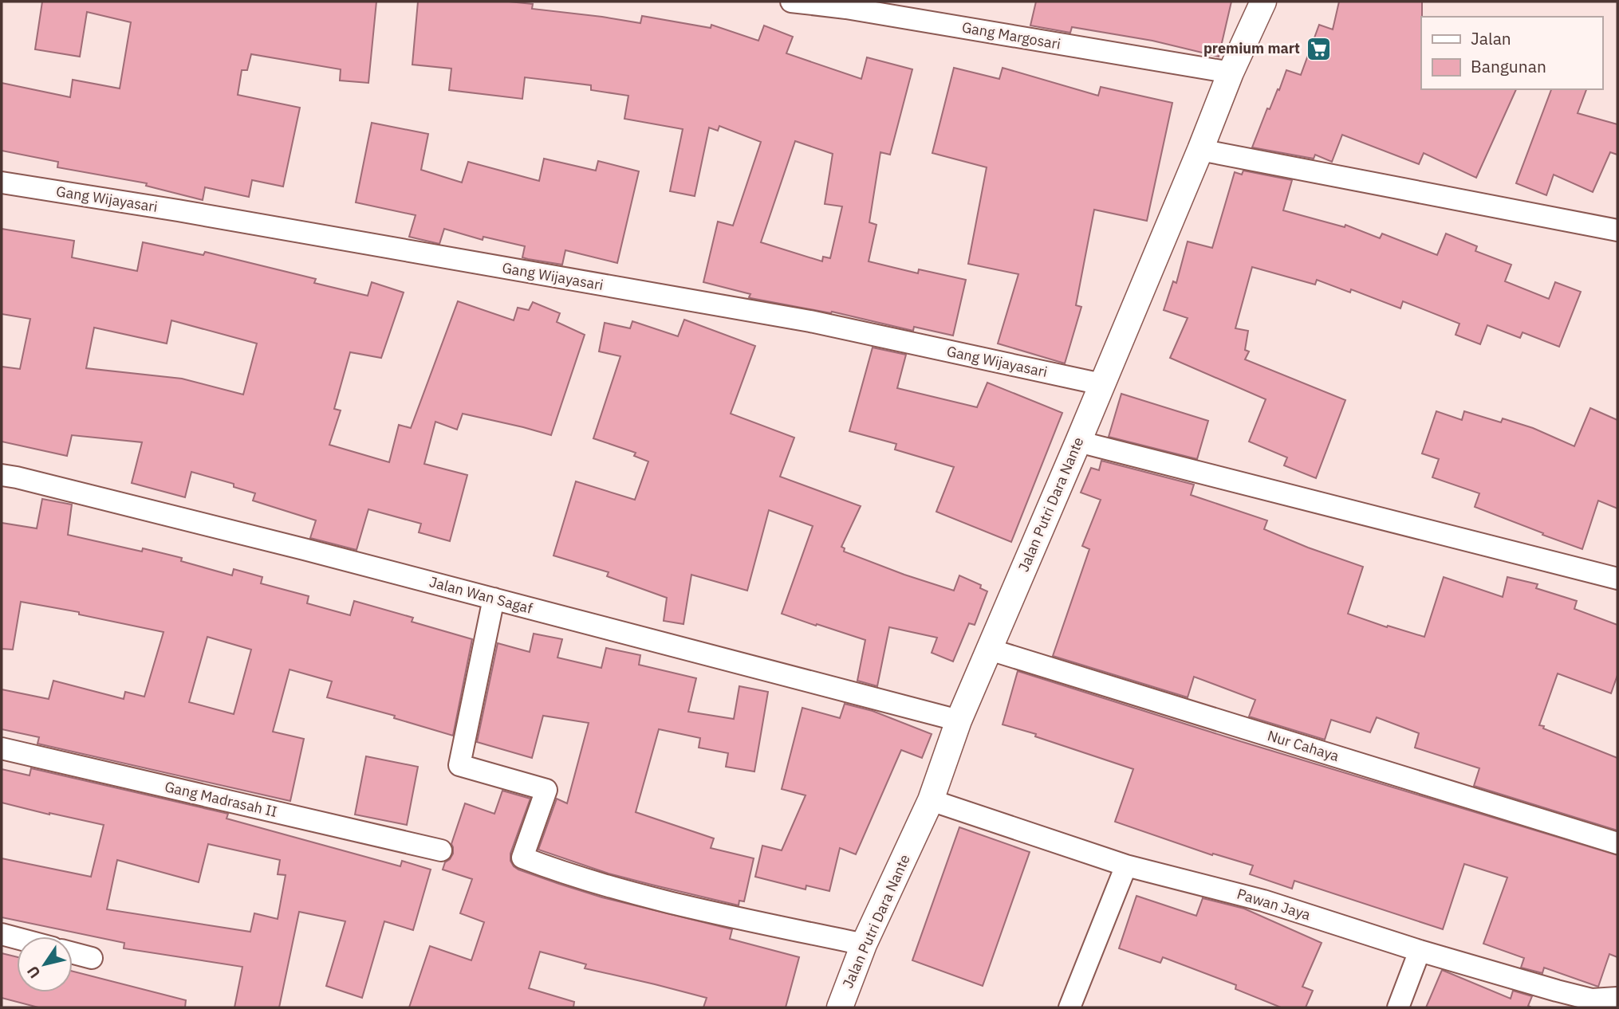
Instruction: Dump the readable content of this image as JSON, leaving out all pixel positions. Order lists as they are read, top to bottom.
{
  "streets": {
    "street": [
      "Gang Margosari",
      "Gang Wijayasari",
      "Jalan Putri Dara Nante",
      "Jalan Wan Sagaf",
      "Nur Cahaya",
      "Gang Madrasah II",
      "Pawan Jaya"
    ]
  },
  "crossings": [
    ["Gang Margosari", "Jalan Putri Dara Nante"],
    ["Gang Wijayasari", "Jalan Putri Dara Nante"],
    ["Jalan Putri Dara Nante", "Jalan Wan Sagaf"],
    ["Jalan Putri Dara Nante", "Nur Cahaya"],
    ["Jalan Putri Dara Nante", "Pawan Jaya"]
  ],
  "places": {
    "supermarket": ["premium mart"]
  },
  "legend": ["Jalan", "Bangunan"],
  "north": "bottom left"
}
